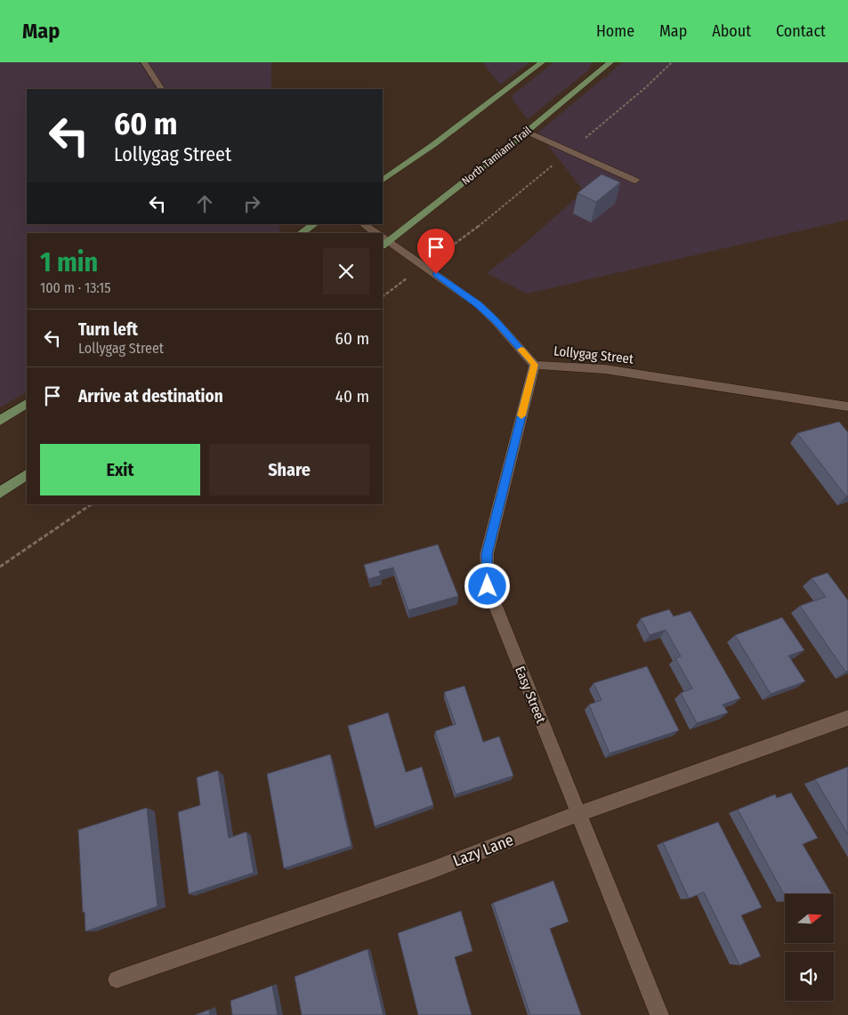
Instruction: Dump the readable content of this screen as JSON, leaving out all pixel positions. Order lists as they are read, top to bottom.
{
  "streets": {
    "main road": ["North Tamiami Trail"],
    "street": ["Lollygag Street", "Easy Street", "Lazy Lane"]
  },
  "crossings": [
    ["North Tamiami Trail", "Lollygag Street"],
    ["Lollygag Street", "Easy Street"],
    ["Easy Street", "Lazy Lane"]
  ],
  "north": "right",
  "page": {
    "header": "Map",
    "nav": [
      "Home",
      "Map",
      "About",
      "Contact"
    ],
    "turn": ["60 m", "Lollygag Street"],
    "heading": ["1 min", "100 m · 13:15"],
    "list": [
      {
        "name": "Turn left",
        "note": "Lollygag Street",
        "value": "60 m"
      },
      {
        "name": "Arrive at destination",
        "value": "40 m"
      }
    ],
    "buttons": ["Exit", "Share"]
  }
}
